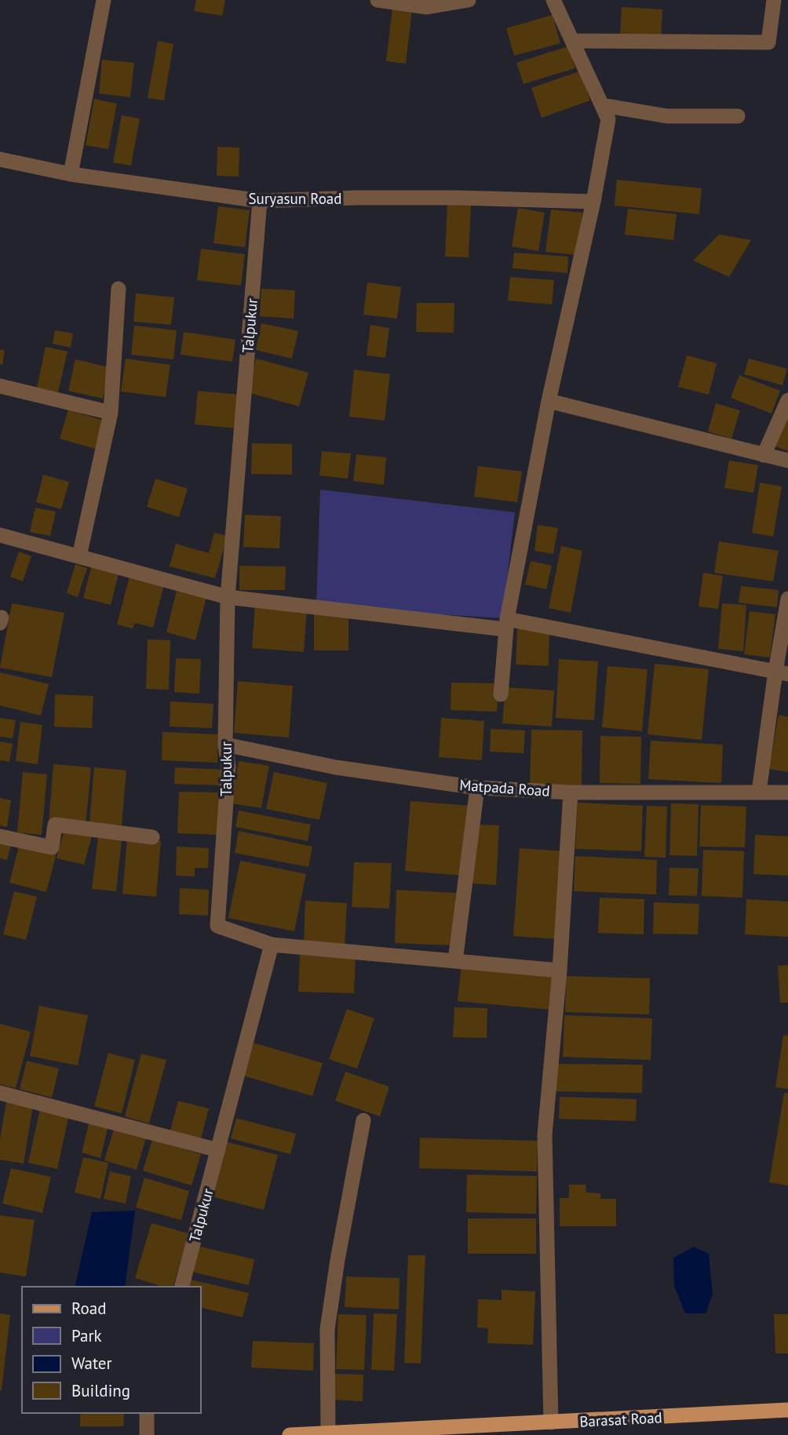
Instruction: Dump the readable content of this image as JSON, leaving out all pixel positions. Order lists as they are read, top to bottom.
{
  "streets": {
    "main road": ["Barasat Road"],
    "street": ["Suryasun Road", "Talpukur", "Matpada Road"]
  },
  "crossings": [
    ["Suryasun Road", "Talpukur"],
    ["Talpukur", "Matpada Road"]
  ],
  "legend": [
    "Road",
    "Park",
    "Water",
    "Building"
  ]
}
